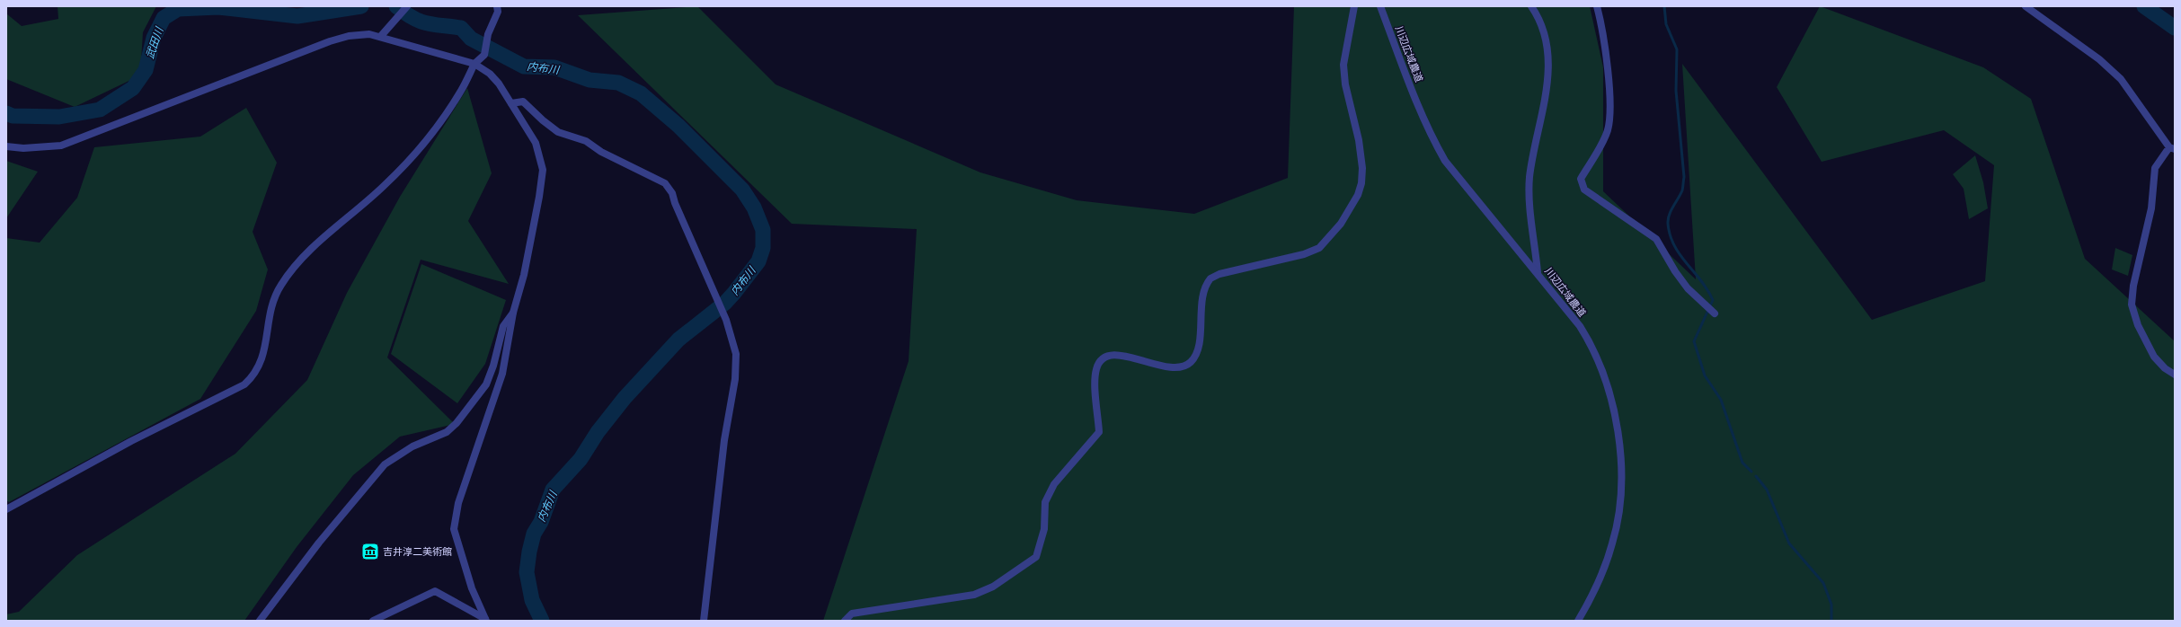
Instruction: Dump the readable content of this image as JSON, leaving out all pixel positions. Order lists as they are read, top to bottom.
{
  "streets": {
    "street": ["川辺広域農道"]
  },
  "water": ["武田川", "内布川"],
  "places": {
    "museum": ["吉井淳二美術館"]
  }
}
